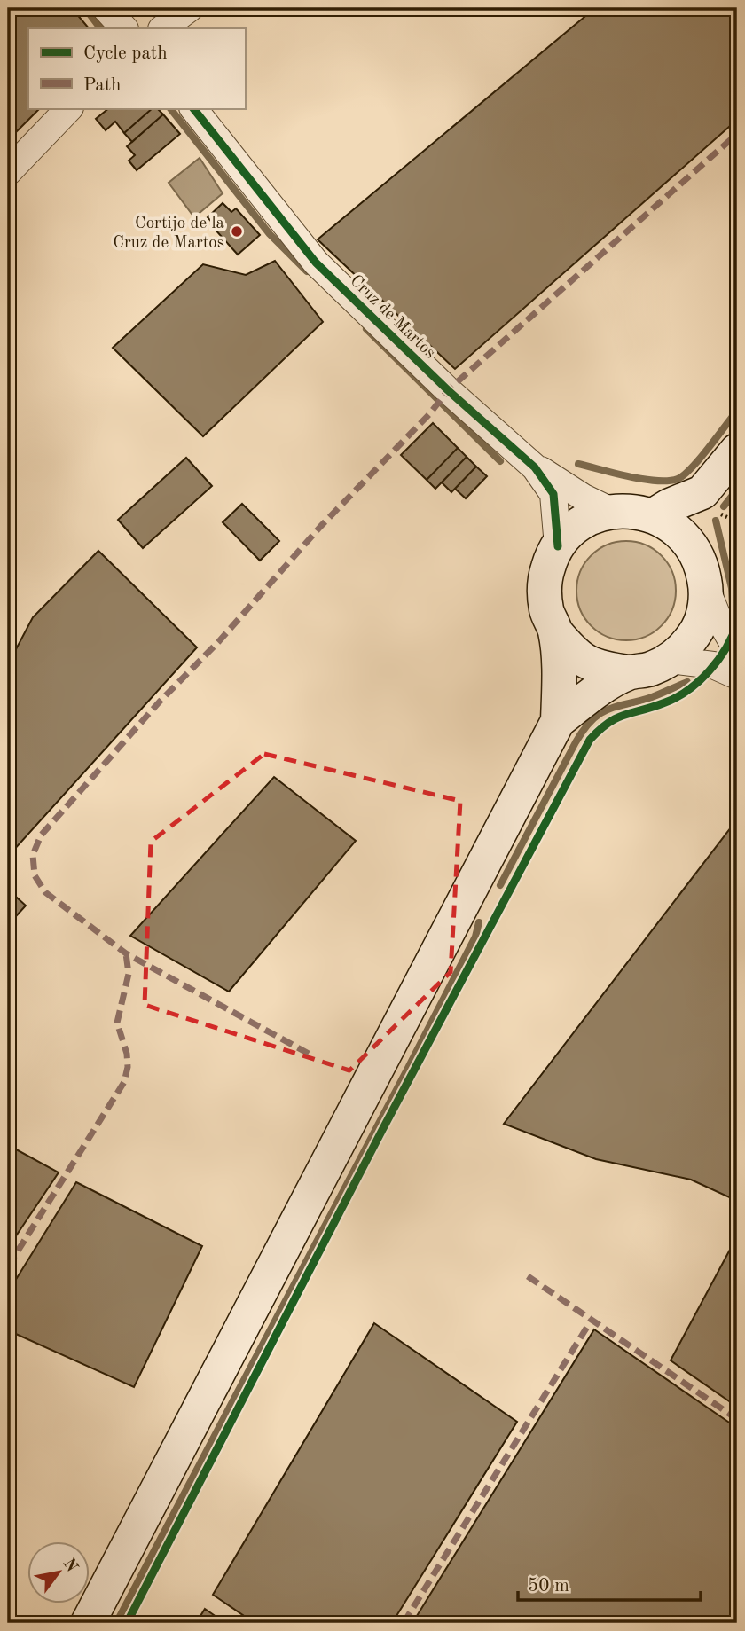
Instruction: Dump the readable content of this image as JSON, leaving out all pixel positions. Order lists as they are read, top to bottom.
{
  "streets": {
    "street": ["Cruz de Martos"]
  },
  "places": ["Cortijo de la Cruz de Martos"],
  "legend": ["Cycle path", "Path"],
  "scale_bar": "50 m",
  "north": "top right"
}
